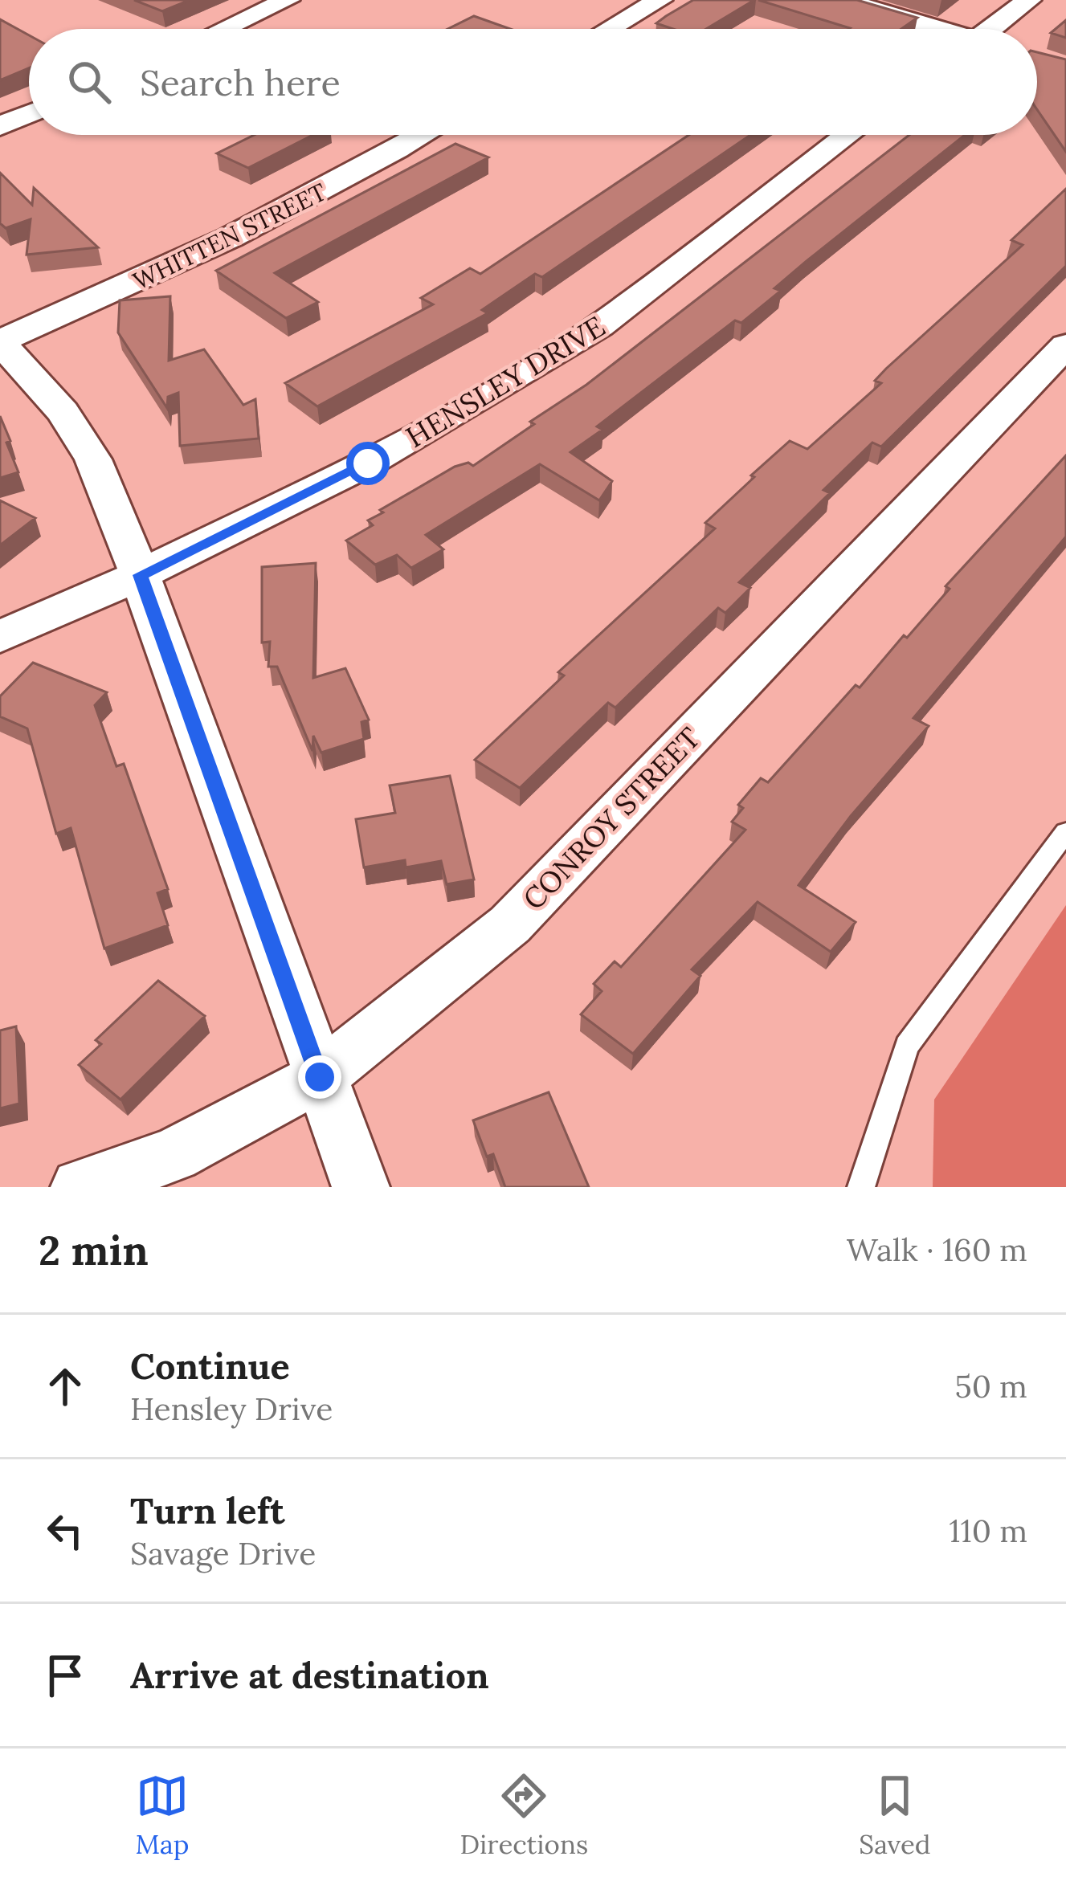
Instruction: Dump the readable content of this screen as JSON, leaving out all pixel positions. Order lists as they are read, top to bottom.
{
  "streets": {
    "street": ["WHITTEN STREET", "HENSLEY DRIVE", "CONROY STREET"]
  },
  "page": {
    "search": "Search here",
    "heading": ["2 min", "Walk · 160 m"],
    "list": [
      ["Continue", "Hensley Drive", "50 m"],
      ["Turn left", "Savage Drive", "110 m"],
      "Arrive at destination"
    ],
    "nav": ["Map", "Directions", "Saved"]
  }
}
